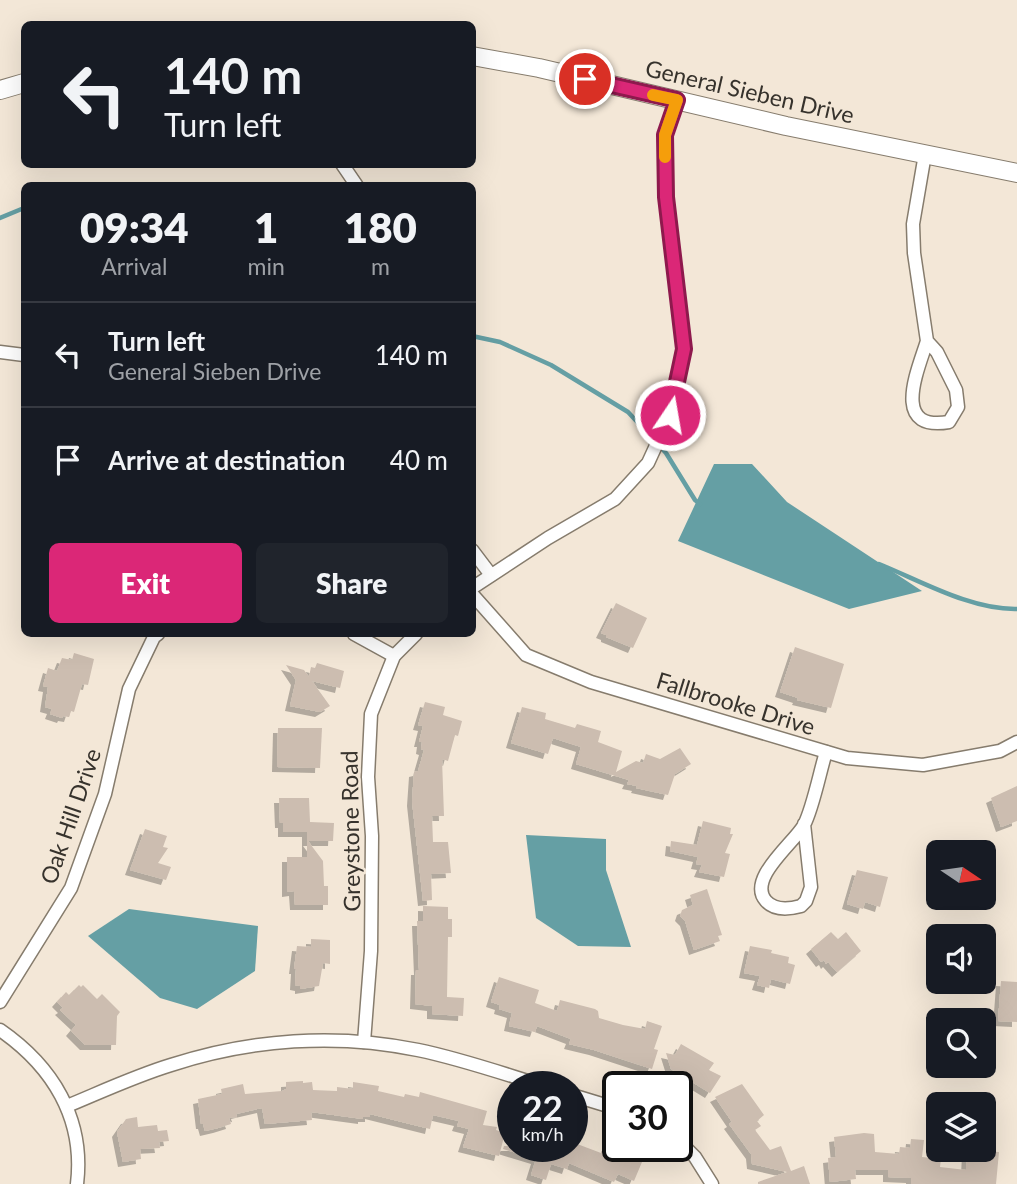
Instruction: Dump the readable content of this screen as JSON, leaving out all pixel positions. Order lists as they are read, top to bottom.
{
  "streets": {
    "street": [
      "General Sieben Drive",
      "Fallbrooke Drive",
      "Oak Hill Drive",
      "Greystone Road"
    ]
  },
  "north": "right",
  "page": {
    "turn": ["140 m", "Turn left"],
    "eta": [
      "09:34",
      "Arrival",
      "1",
      "min",
      "180",
      "m"
    ],
    "list": [
      {
        "name": "Turn left",
        "note": "General Sieben Drive",
        "value": "140 m"
      },
      {
        "name": "Arrive at destination",
        "value": "40 m"
      }
    ],
    "buttons": ["Exit", "Share"],
    "speed": "22 km/h",
    "limit": "30"
  }
}
